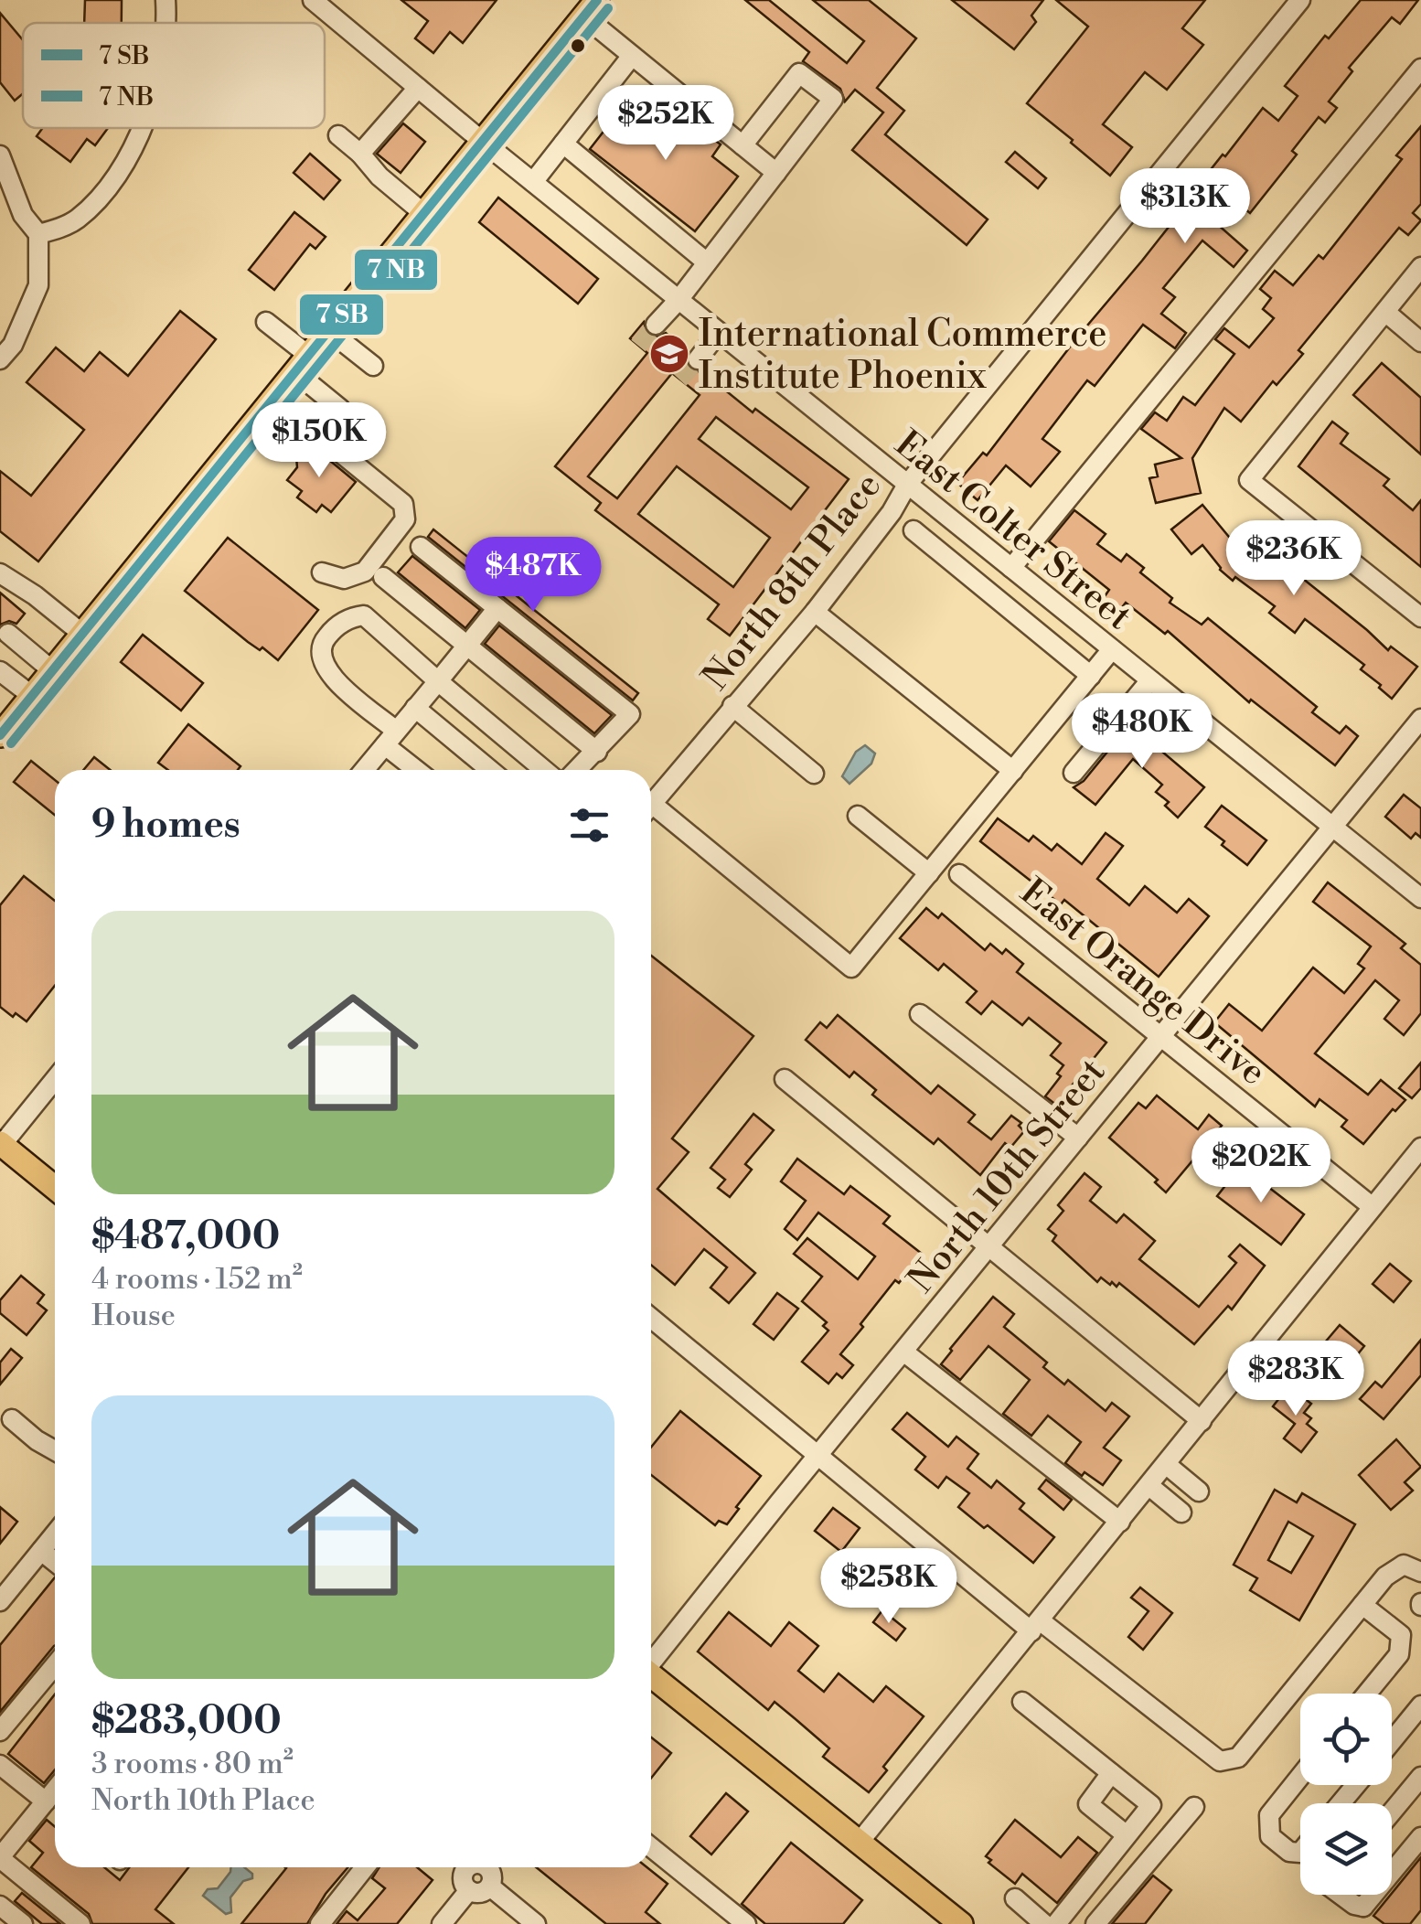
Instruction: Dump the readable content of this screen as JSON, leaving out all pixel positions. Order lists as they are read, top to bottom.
{
  "streets": {
    "street": [
      "East Colter Street",
      "North 8th Place",
      "East Orange Drive",
      "North 10th Street"
    ]
  },
  "crossings": [
    ["East Colter Street", "North 8th Place"],
    ["East Colter Street", "North 10th Street"],
    ["East Orange Drive", "North 10th Street"]
  ],
  "places": {
    "school or university": ["International Commerce Institute Phoenix"]
  },
  "legend": ["7 SB", "7 NB"],
  "page": {
    "price": [
      "$252K",
      "$313K",
      "$150K",
      "$236K",
      "$487K",
      "$480K",
      "$202K",
      "$283K",
      "$258K"
    ],
    "heading": "9 homes",
    "list": [
      {
        "name": "$487,000",
        "note": "4 rooms · 152 m² · House"
      },
      {
        "name": "$283,000",
        "note": "3 rooms · 80 m² · North 10th Place"
      }
    ]
  }
}
